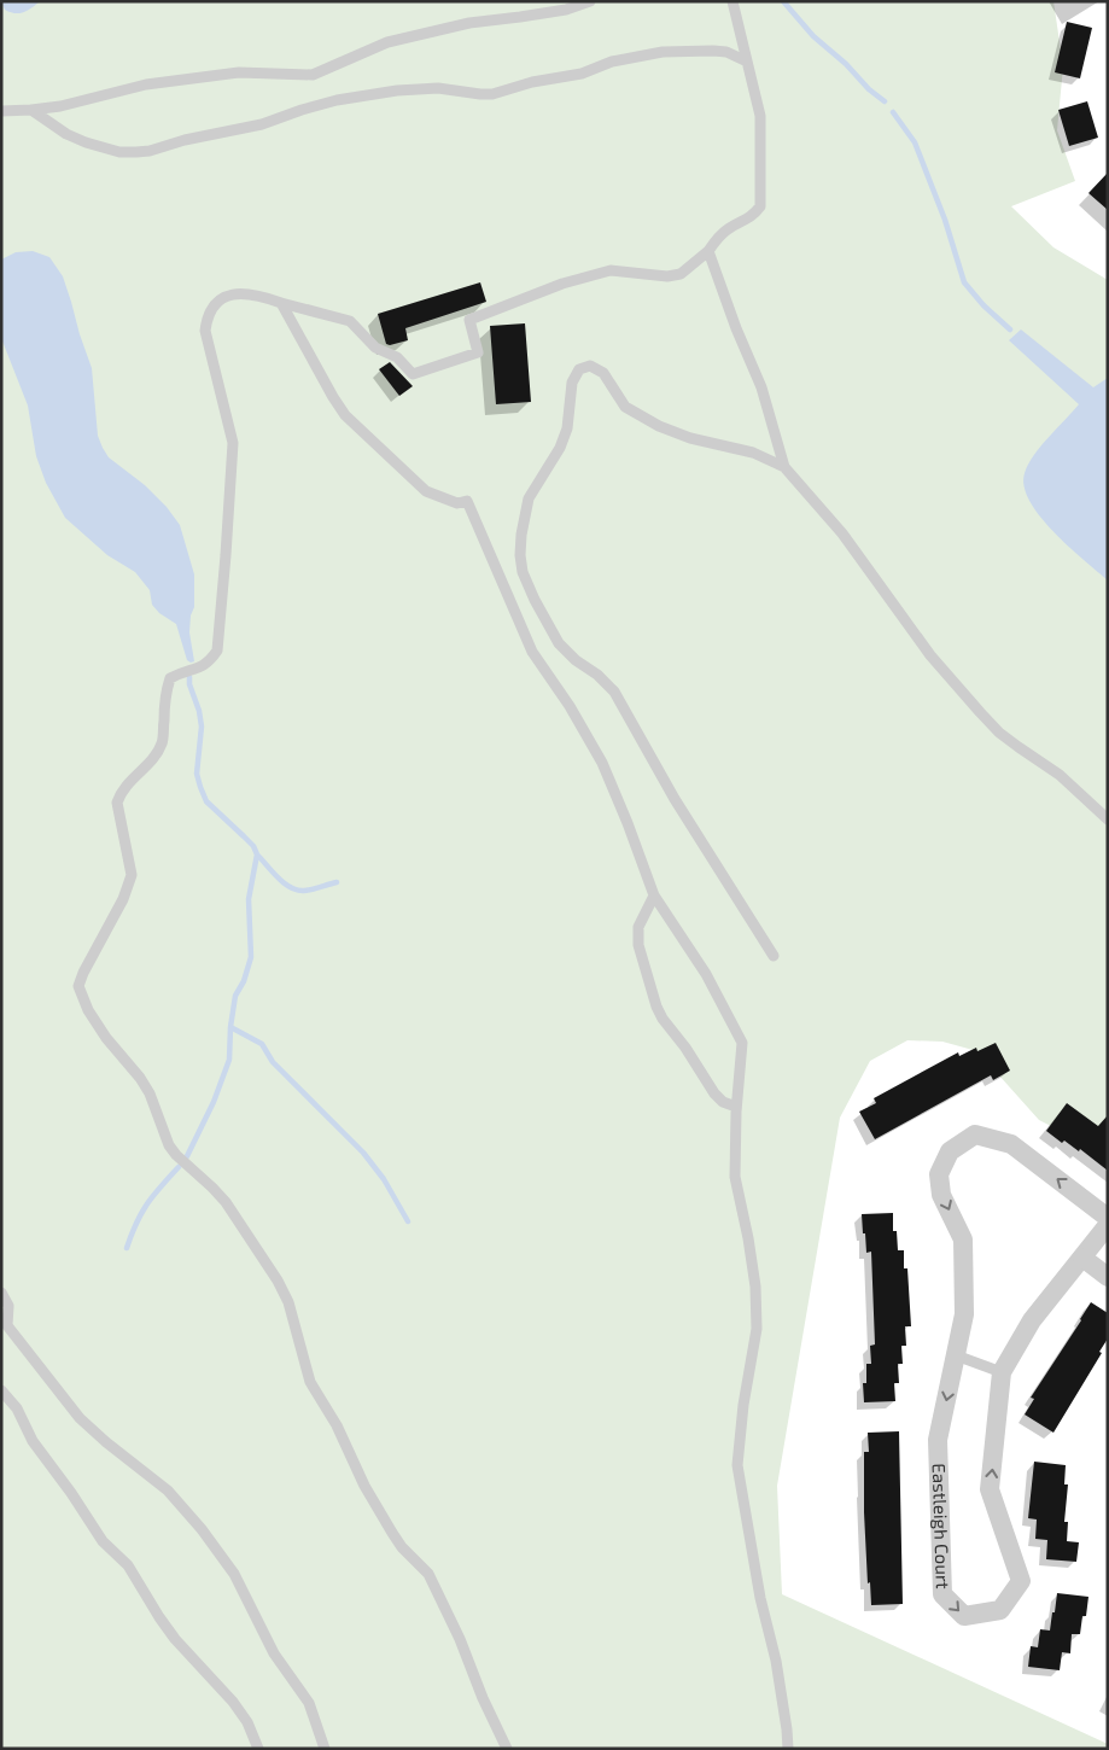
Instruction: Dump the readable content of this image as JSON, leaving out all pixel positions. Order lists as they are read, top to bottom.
{
  "streets": {
    "street": ["Eastleigh Court"]
  }
}
